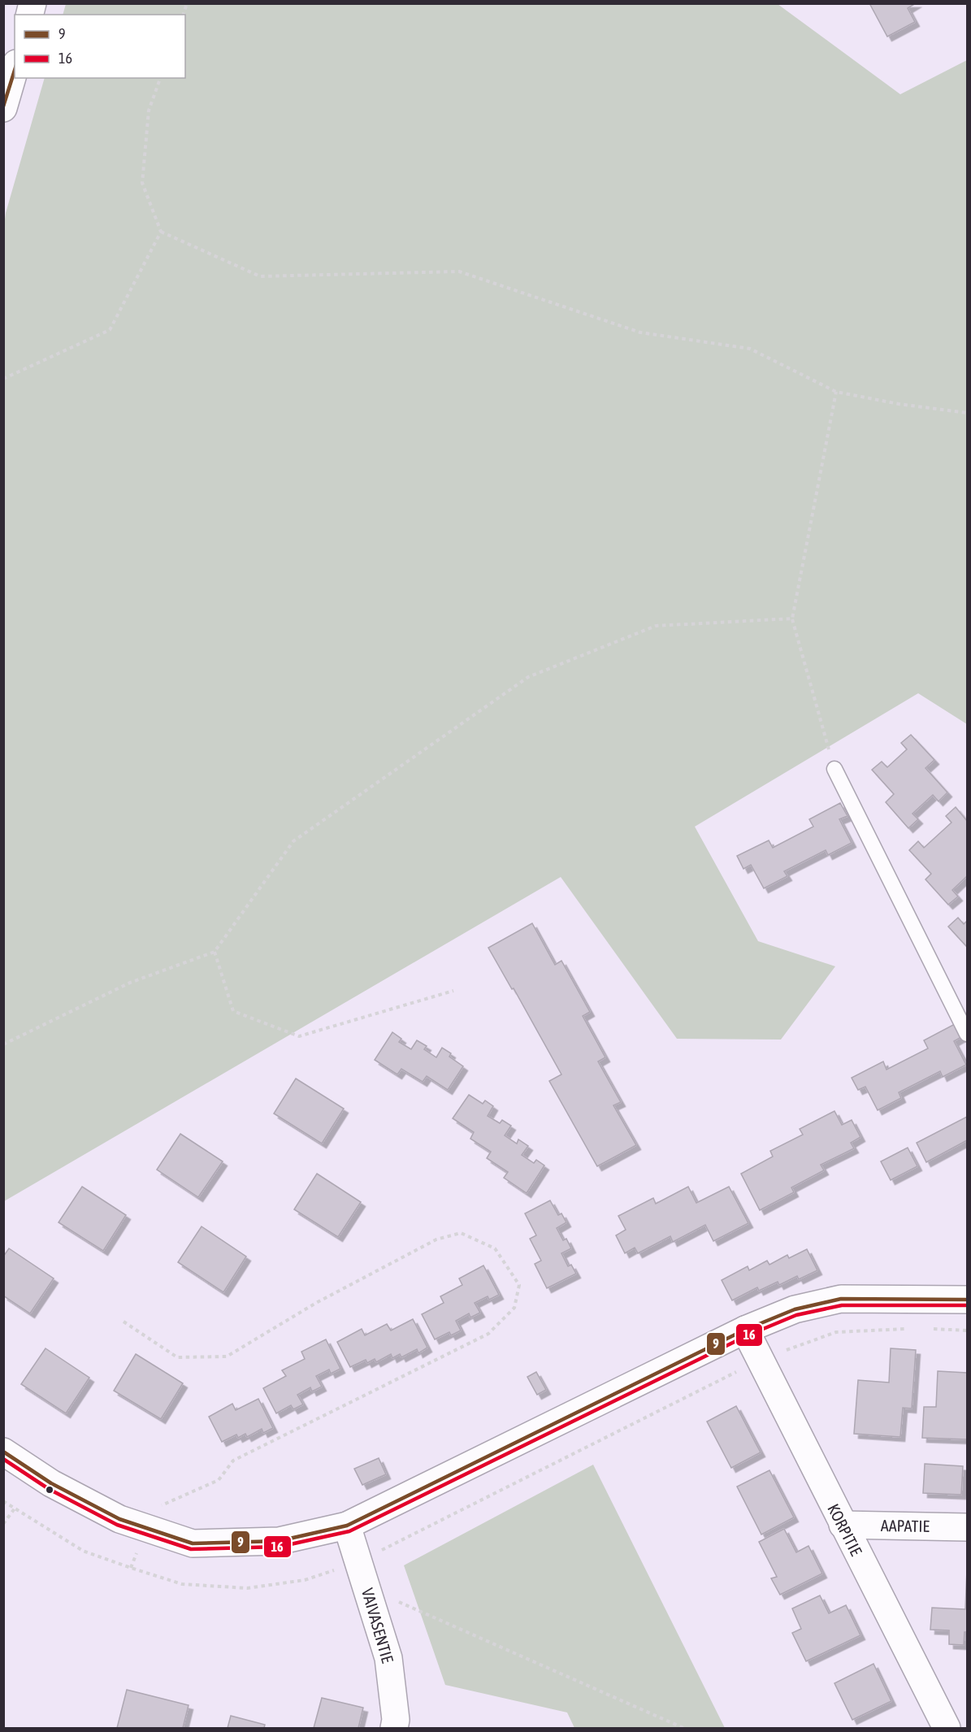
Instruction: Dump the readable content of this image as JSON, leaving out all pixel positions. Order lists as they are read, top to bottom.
{
  "streets": {
    "street": ["AAPATIE", "KORPITIE", "VAIVASENTIE"]
  },
  "crossings": [
    ["AAPATIE", "KORPITIE"]
  ],
  "lines": ["transit line 9", "transit line 16"],
  "legend": ["9", "16"]
}
